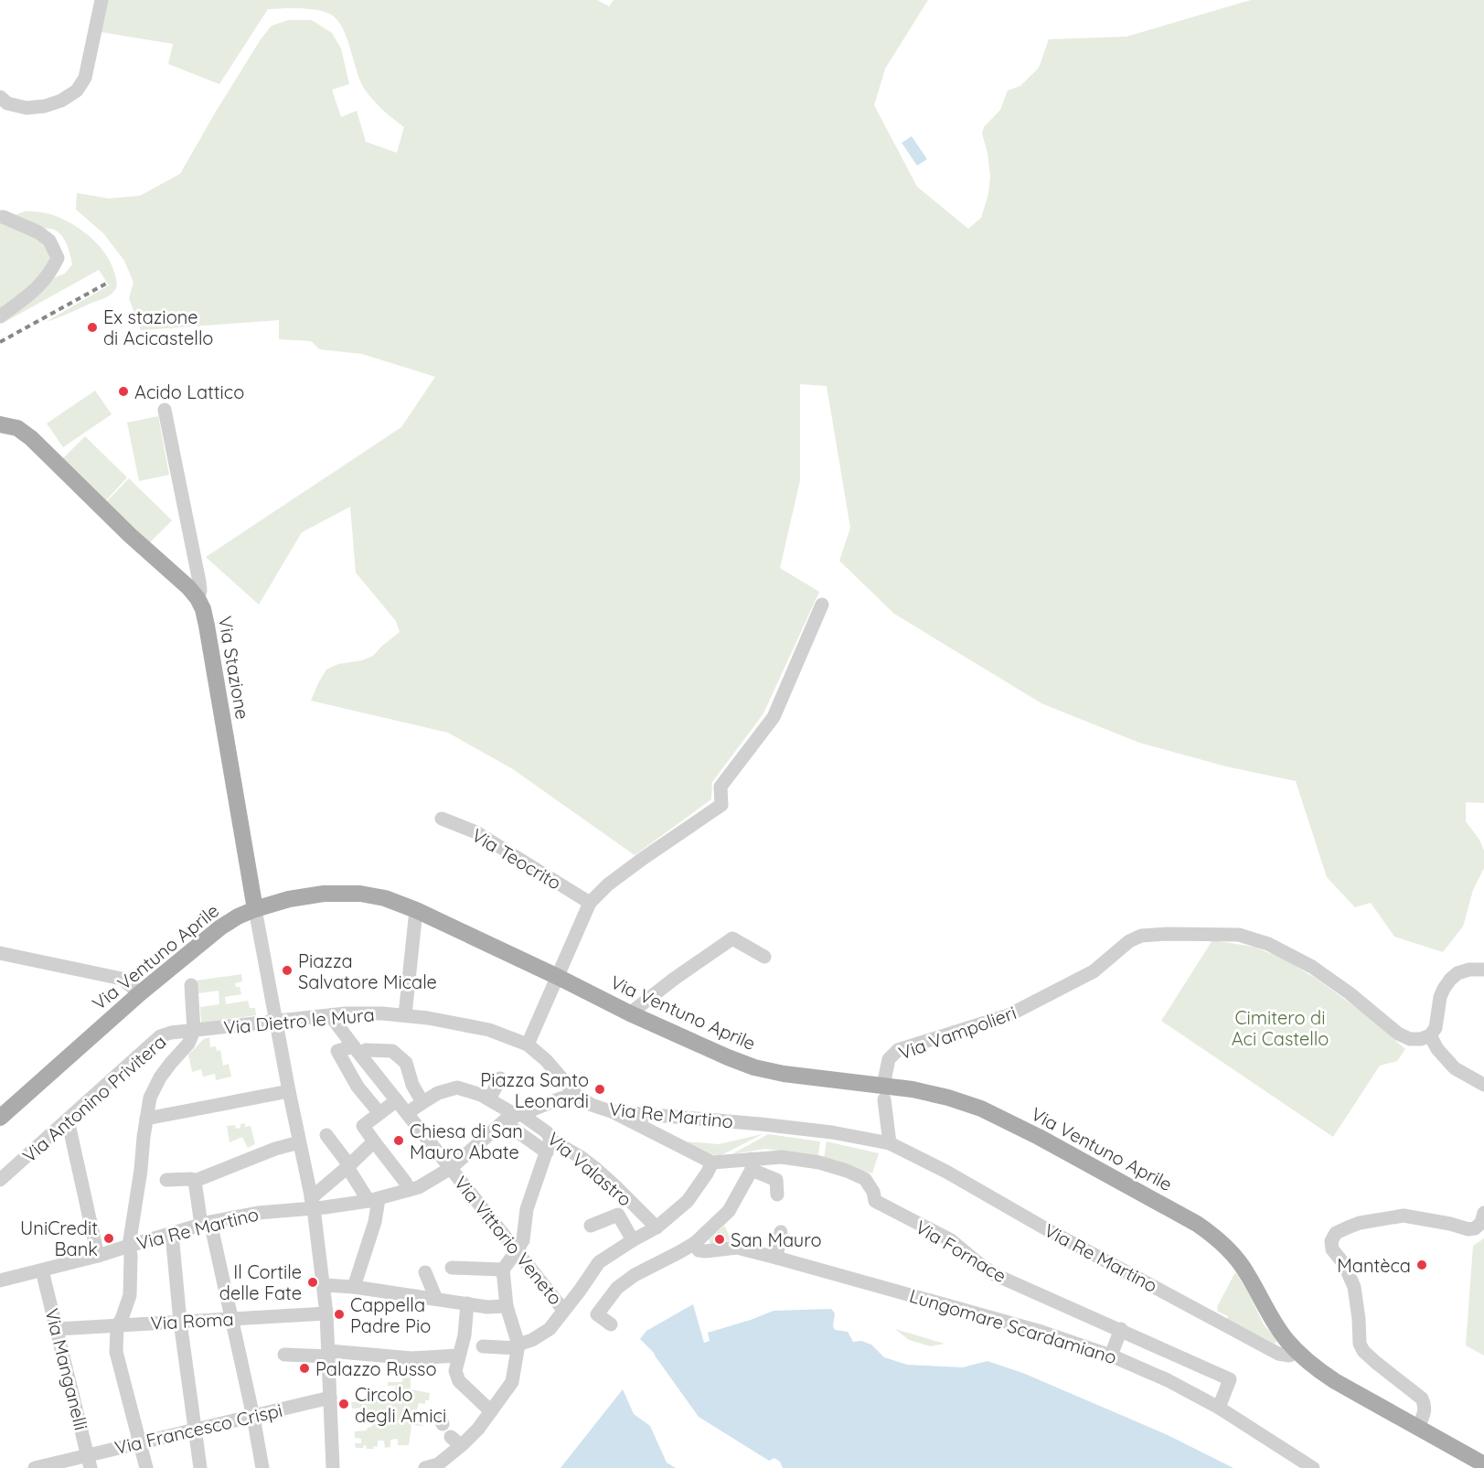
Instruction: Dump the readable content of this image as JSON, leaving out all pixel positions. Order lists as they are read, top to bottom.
{
  "streets": {
    "main road": ["Via Stazione", "Via Ventuno Aprile"],
    "street": [
      "Via Teocrito",
      "Via Dietro le Mura",
      "Via Vampolieri",
      "Via Antonino Privitera",
      "Via Re Martino",
      "Via Valastro",
      "Via Vittorio Veneto",
      "Via Fornace",
      "Via Roma",
      "Lungomare Scardamiano",
      "Via Manganelli",
      "Via Francesco Crispi"
    ]
  },
  "crossings": [
    ["Via Stazione", "Via Ventuno Aprile"],
    ["Via Ventuno Aprile", "Via Vampolieri"],
    ["Via Ventuno Aprile", "Via Re Martino"],
    ["Via Dietro le Mura", "Via Antonino Privitera"],
    ["Via Dietro le Mura", "Via Re Martino"],
    ["Via Dietro le Mura", "Via Vittorio Veneto"],
    ["Via Vampolieri", "Via Re Martino"],
    ["Via Re Martino", "Via Valastro"],
    ["Via Re Martino", "Via Vittorio Veneto"],
    ["Via Re Martino", "Via Manganelli"],
    ["Via Valastro", "Via Vittorio Veneto"],
    ["Via Fornace", "Lungomare Scardamiano"],
    ["Via Roma", "Via Manganelli"],
    ["Via Manganelli", "Via Francesco Crispi"]
  ],
  "parks": ["Cimitero di Aci Castello"],
  "places": [
    "Ex stazione di Acicastello",
    "Acido Lattico",
    "Piazza Salvatore Micale",
    "Piazza Santo Leonardi",
    "Chiesa di San Mauro Abate",
    "UniCredit Bank",
    "San Mauro",
    "Mantèca",
    "Il Cortile delle Fate",
    "Cappella Padre Pio",
    "Palazzo Russo",
    "Circolo degli Amici"
  ]
}
